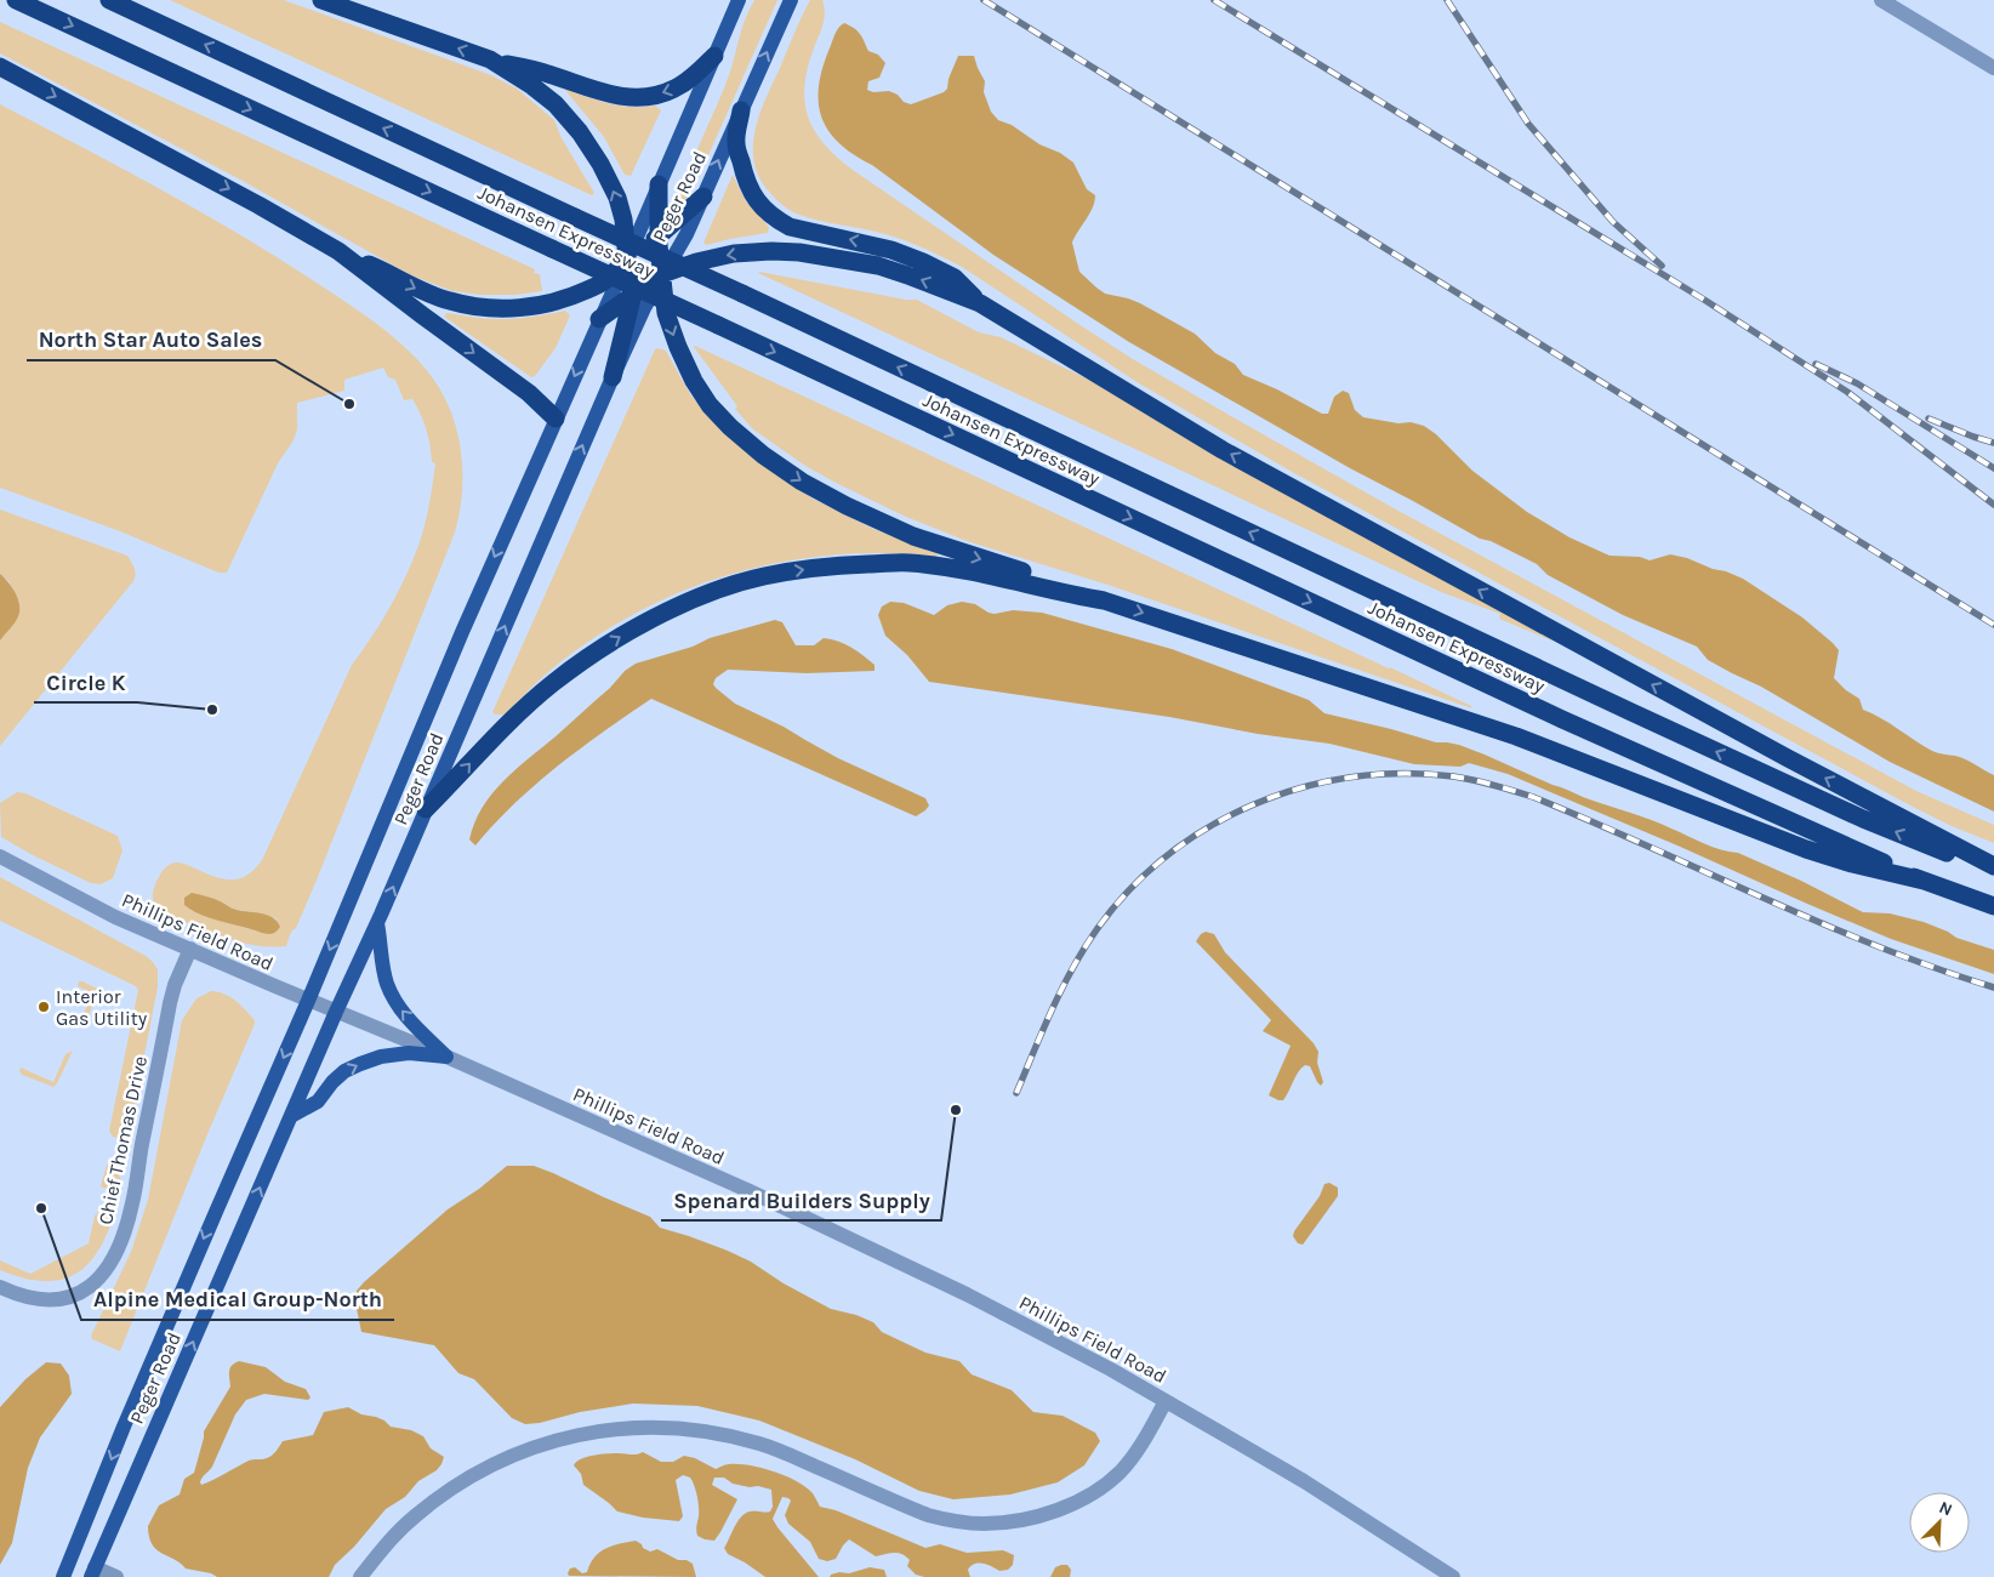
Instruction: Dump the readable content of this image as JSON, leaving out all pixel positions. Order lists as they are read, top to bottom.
{
  "streets": {
    "highway": ["Johansen Expressway"],
    "main road": ["Peger Road"],
    "street": ["Phillips Field Road", "Chief Thomas Drive"]
  },
  "crossings": [
    ["Peger Road", "Phillips Field Road"],
    ["Phillips Field Road", "Chief Thomas Drive"]
  ],
  "places": [
    "North Star Auto Sales",
    "Circle K",
    "Interior Gas Utility",
    "Spenard Builders Supply",
    "Alpine Medical Group-North"
  ],
  "north": "top right"
}
